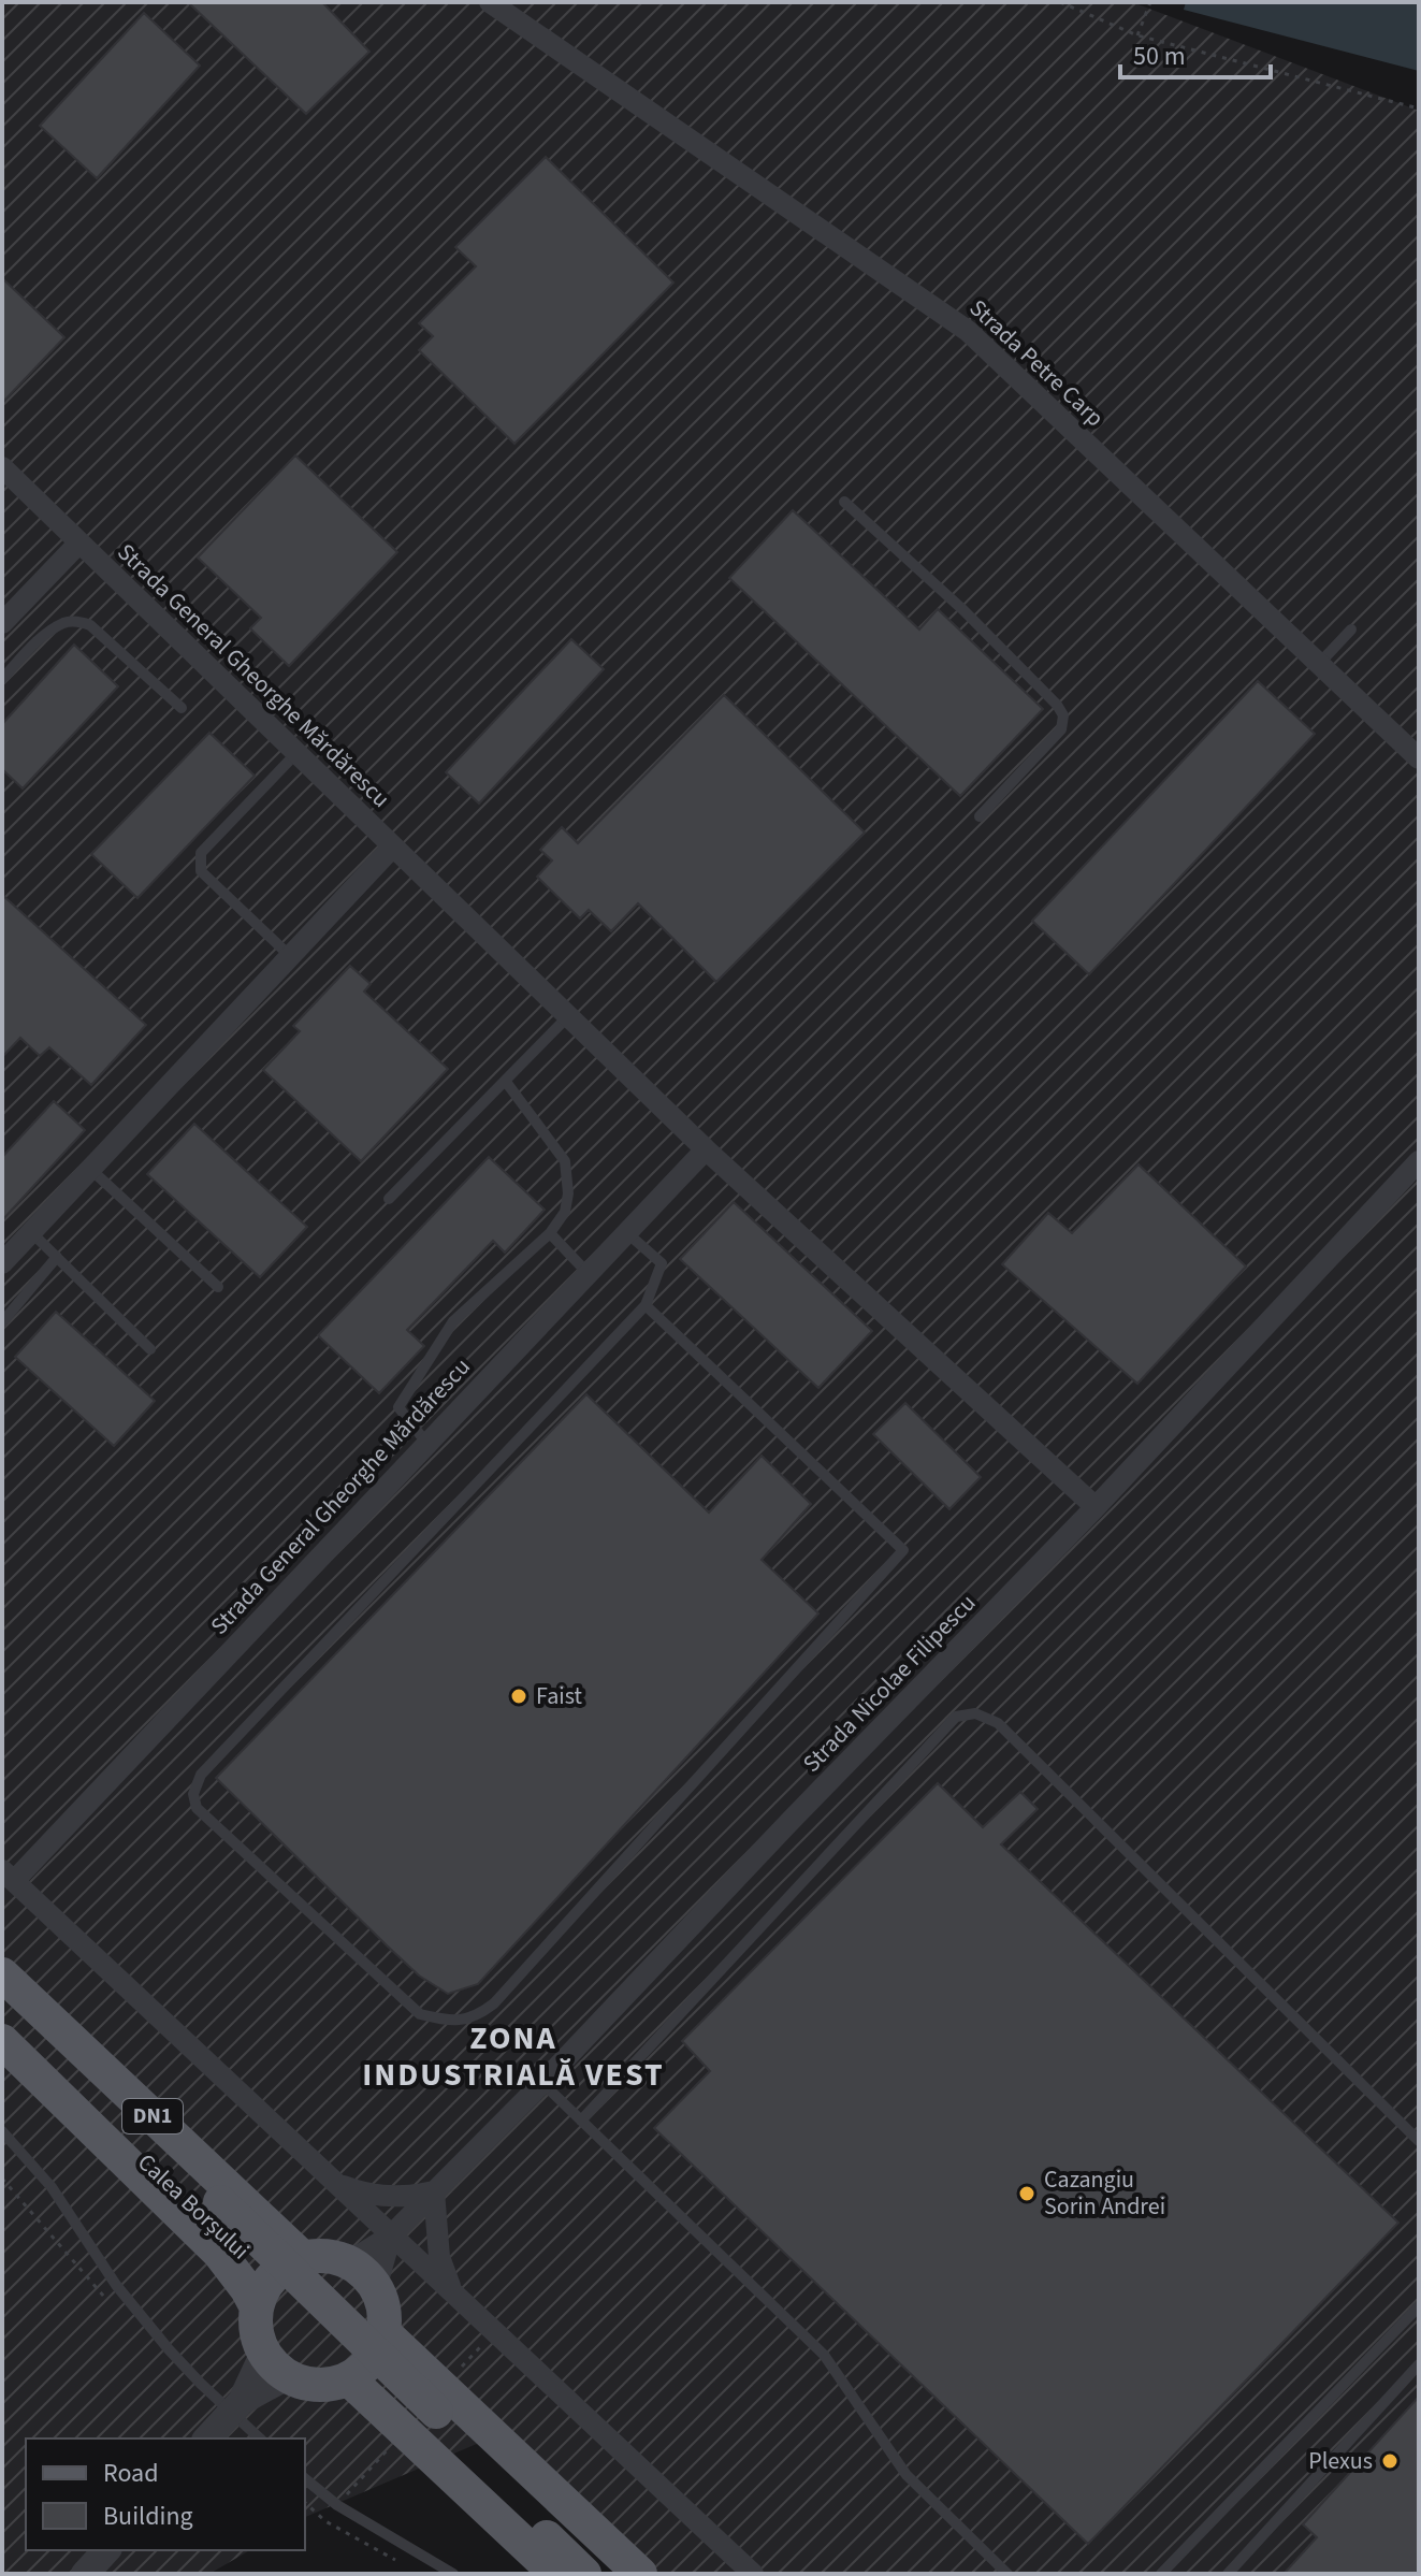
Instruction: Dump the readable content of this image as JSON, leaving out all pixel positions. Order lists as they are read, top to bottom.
{
  "streets": {
    "main road": ["DN1", "Calea Borșului"],
    "street": ["Strada Petre Carp", "Strada General Gheorghe Mărdărescu", "Strada Nicolae Filipescu"]
  },
  "crossings": [
    ["Strada General Gheorghe Mărdărescu", "Strada Nicolae Filipescu"],
    ["Strada Nicolae Filipescu", "DN1"],
    ["Strada Nicolae Filipescu", "Calea Borșului"],
    ["DN1", "Calea Borșului"]
  ],
  "districts": ["ZONA INDUSTRIALĂ VEST"],
  "places": ["Faist", "Cazangiu Sorin Andrei", "Plexus"],
  "legend": ["Road", "Building"],
  "scale_bar": "50 m"
}
